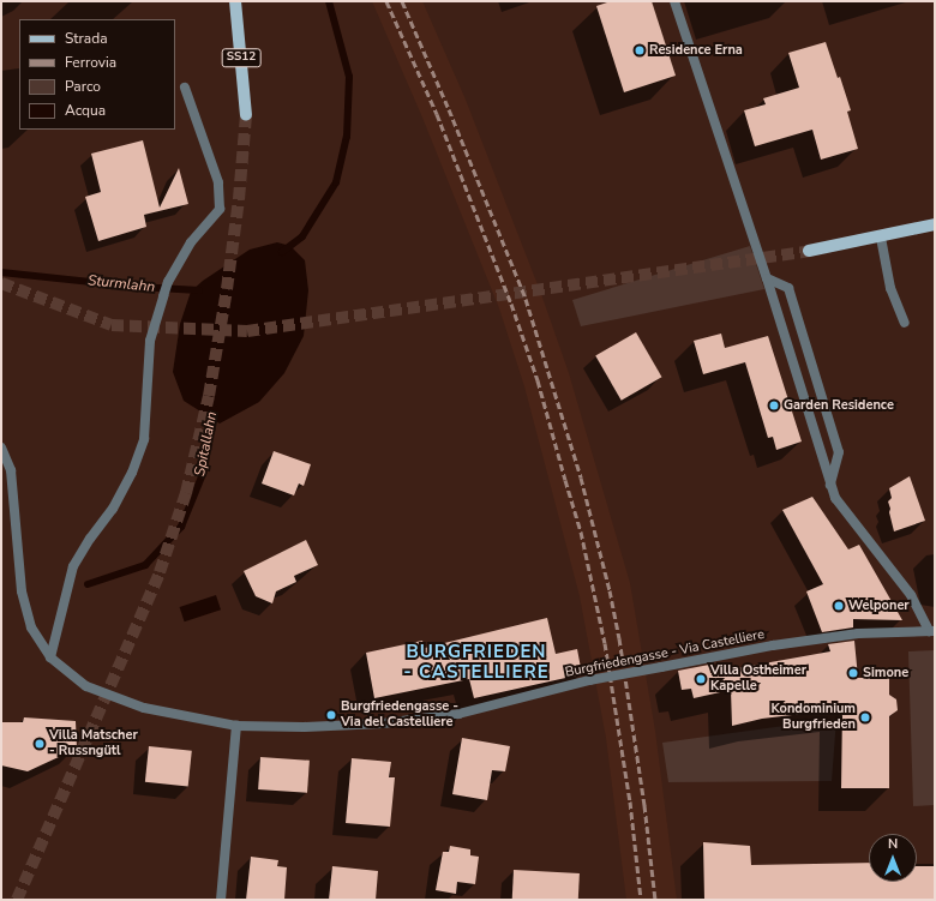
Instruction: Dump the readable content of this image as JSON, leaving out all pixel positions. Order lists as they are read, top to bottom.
{
  "streets": {
    "main road": ["SS12"],
    "street": ["Burgfriedengasse - Via Castelliere"]
  },
  "districts": ["BURGFRIEDEN - CASTELLIERE"],
  "water": ["Sturmlahn", "Spitallahn"],
  "places": [
    "Residence Erna",
    "Garden Residence",
    "Welponer",
    "Simone",
    "Villa Ostheimer Kapelle",
    "Burgfriedengasse - Via del Castelliere",
    "Kondominium Burgfrieden",
    "Villa Matscher - Russngütl"
  ],
  "legend": [
    "Strada",
    "Ferrovia",
    "Parco",
    "Acqua"
  ],
  "north": "top"
}
